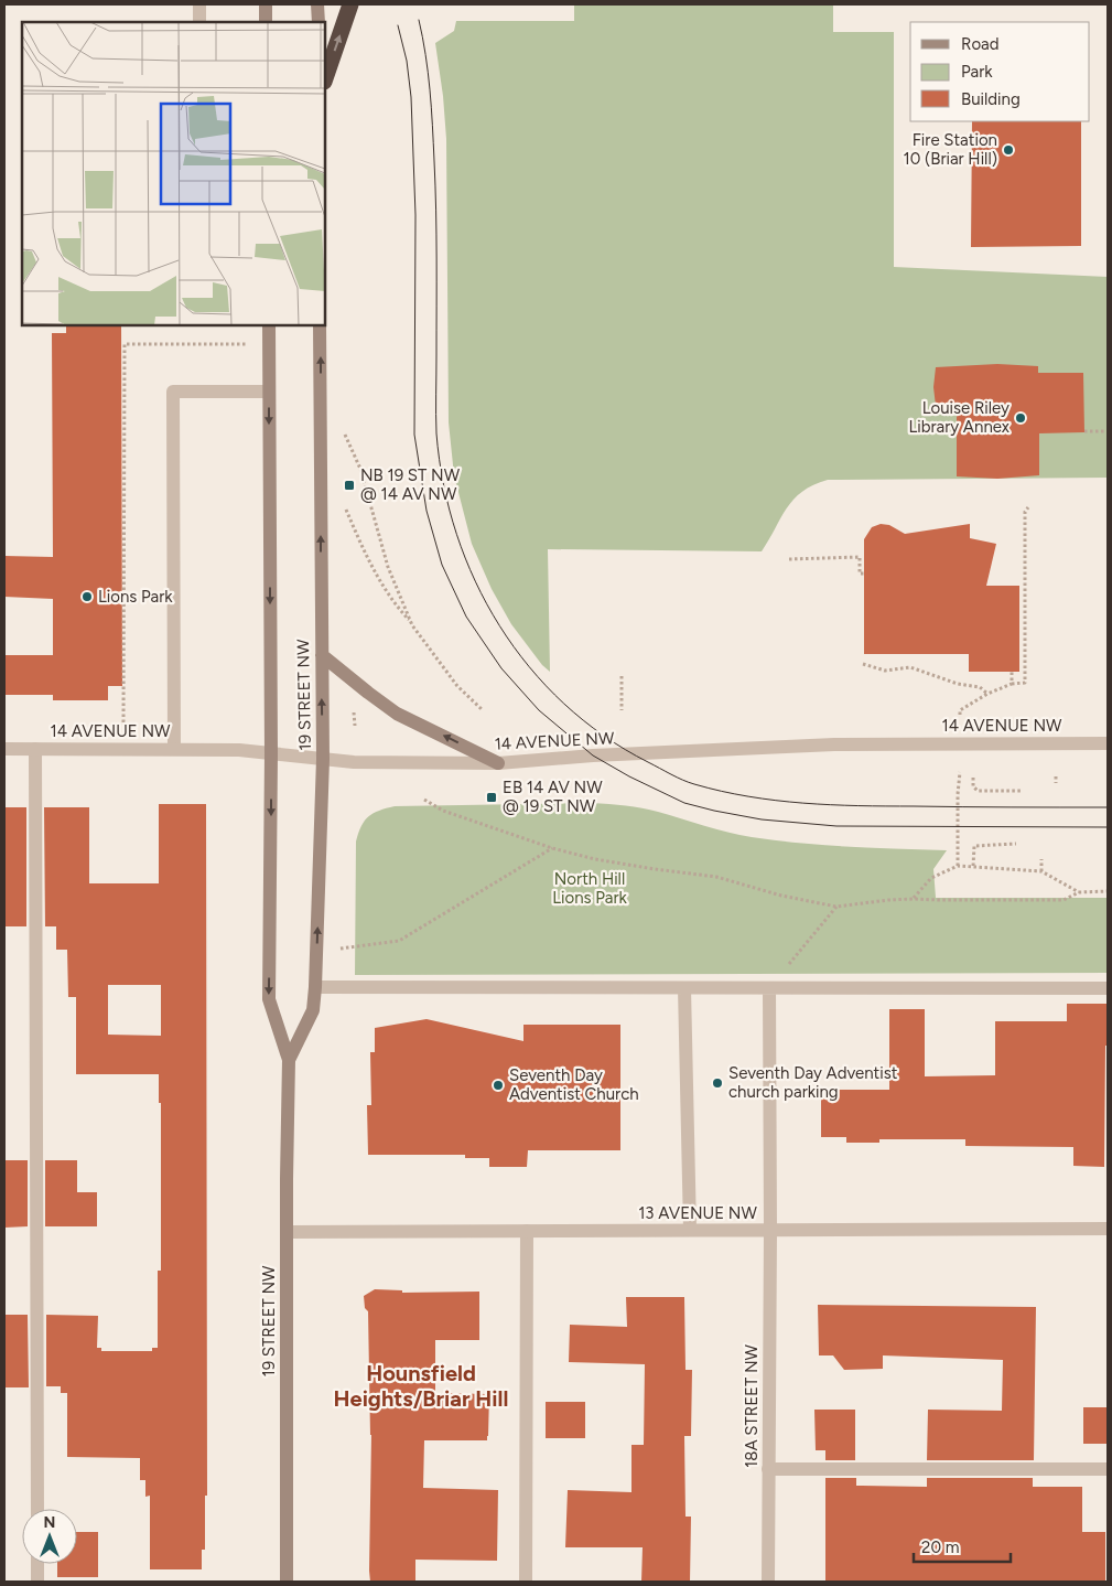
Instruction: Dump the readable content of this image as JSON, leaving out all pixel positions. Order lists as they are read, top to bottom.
{
  "streets": {
    "street": [
      "19 STREET NW",
      "14 AVENUE NW",
      "13 AVENUE NW",
      "18A STREET NW"
    ]
  },
  "crossings": [
    ["19 STREET NW", "14 AVENUE NW"],
    ["19 STREET NW", "13 AVENUE NW"],
    ["13 AVENUE NW", "18A STREET NW"]
  ],
  "districts": ["Hounsfield Heights/Briar Hill"],
  "parks": ["North Hill Lions Park"],
  "places": {
    "other": [
      "Fire Station 10 (Briar Hill)",
      "Louise Riley Library Annex",
      "Lions Park",
      "Seventh Day Adventist church parking",
      "Seventh Day Adventist Church"
    ],
    "transit": ["NB 19 ST NW @ 14 AV NW", "EB 14 AV NW @ 19 ST NW"]
  },
  "legend": ["Road", "Park", "Building"],
  "scale_bar": "20 m",
  "north": "top"
}
